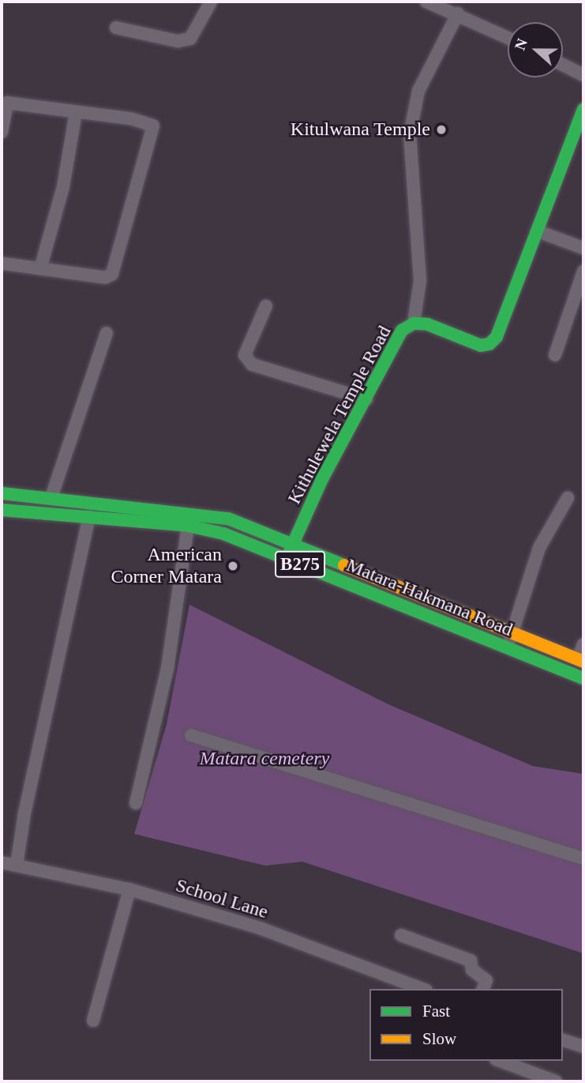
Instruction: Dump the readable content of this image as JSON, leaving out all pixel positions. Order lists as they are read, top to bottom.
{
  "streets": {
    "main road": ["Kithulewela Temple Road", "B275", "Matara-Hakmana Road"],
    "street": ["School Lane"]
  },
  "crossings": [
    ["Kithulewela Temple Road", "Matara-Hakmana Road"]
  ],
  "parks": ["Matara cemetery"],
  "places": ["Kitulwana Temple", "American Corner Matara"],
  "legend": ["Fast", "Slow"],
  "north": "left"
}
